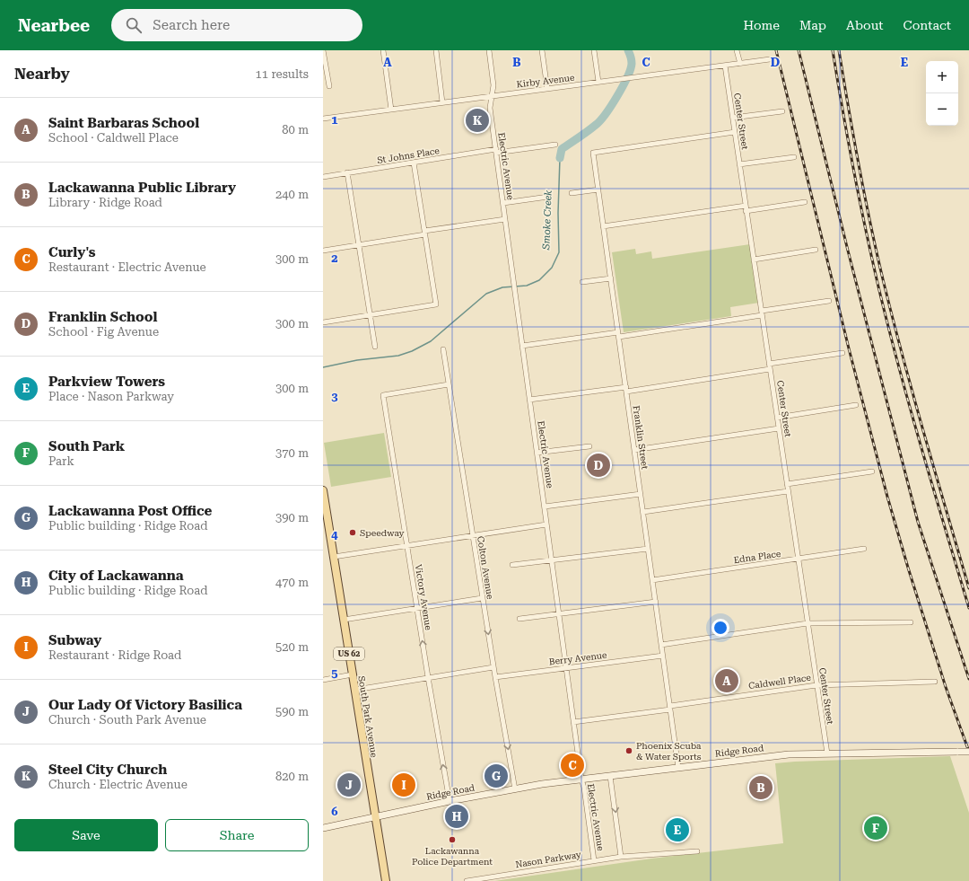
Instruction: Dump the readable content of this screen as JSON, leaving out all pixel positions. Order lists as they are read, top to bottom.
{
  "streets": {
    "main road": ["US 62", "South Park Avenue", "Ridge Road"],
    "street": [
      "Kirby Avenue",
      "Center Street",
      "St Johns Place",
      "Electric Avenue",
      "Franklin Street",
      "Edna Place",
      "Colton Avenue",
      "Victory Avenue",
      "Berry Avenue",
      "Caldwell Place",
      "Nason Parkway"
    ]
  },
  "crossings": [
    ["Kirby Avenue", "Center Street"],
    ["Kirby Avenue", "Electric Avenue"],
    ["Center Street", "Franklin Street"],
    ["Center Street", "Edna Place"],
    ["Center Street", "Caldwell Place"],
    ["Center Street", "Ridge Road"],
    ["St Johns Place", "Electric Avenue"],
    ["Electric Avenue", "Berry Avenue"],
    ["Electric Avenue", "Caldwell Place"],
    ["Electric Avenue", "Ridge Road"],
    ["Electric Avenue", "Nason Parkway"],
    ["Franklin Street", "Edna Place"],
    ["Franklin Street", "Berry Avenue"],
    ["Franklin Street", "Caldwell Place"],
    ["Franklin Street", "Ridge Road"],
    ["Colton Avenue", "Victory Avenue"],
    ["Colton Avenue", "Berry Avenue"],
    ["Colton Avenue", "Ridge Road"],
    ["Victory Avenue", "Ridge Road"],
    ["South Park Avenue", "Ridge Road"]
  ],
  "one_way": ["Colton Avenue", "Victory Avenue"],
  "water": ["Smoke Creek"],
  "places": ["Speedway", "Phoenix Scuba & Water Sports", "Lackawanna Police Department"],
  "page": {
    "header": "Nearbee",
    "search": "Search here",
    "nav": [
      "Home",
      "Map",
      "About",
      "Contact"
    ],
    "heading": ["Nearby", "11 results"],
    "map_buttons": ["+", "−"],
    "list": [
      {
        "mark": "A",
        "name": "Saint Barbaras School",
        "note": "School · Caldwell Place",
        "value": "80 m"
      },
      {
        "mark": "B",
        "name": "Lackawanna Public Library",
        "note": "Library · Ridge Road",
        "value": "240 m"
      },
      {
        "mark": "C",
        "name": "Curly's",
        "note": "Restaurant · Electric Avenue",
        "value": "300 m"
      },
      {
        "mark": "D",
        "name": "Franklin School",
        "note": "School · Fig Avenue",
        "value": "300 m"
      },
      {
        "mark": "E",
        "name": "Parkview Towers",
        "note": "Place · Nason Parkway",
        "value": "300 m"
      },
      {
        "mark": "F",
        "name": "South Park",
        "note": "Park",
        "value": "370 m"
      },
      {
        "mark": "G",
        "name": "Lackawanna Post Office",
        "note": "Public building · Ridge Road",
        "value": "390 m"
      },
      {
        "mark": "H",
        "name": "City of Lackawanna",
        "note": "Public building · Ridge Road",
        "value": "470 m"
      },
      {
        "mark": "I",
        "name": "Subway",
        "note": "Restaurant · Ridge Road",
        "value": "520 m"
      },
      {
        "mark": "J",
        "name": "Our Lady Of Victory Basilica",
        "note": "Church · South Park Avenue",
        "value": "590 m"
      },
      {
        "mark": "K",
        "name": "Steel City Church",
        "note": "Church · Electric Avenue",
        "value": "820 m"
      }
    ],
    "pins": [
      "K",
      "D",
      "A",
      "C",
      "G",
      "I",
      "J",
      "B",
      "H",
      "F",
      "E"
    ],
    "buttons": ["Save", "Share"]
  },
  "grid": {
    "columns": [
      "A",
      "B",
      "C",
      "D",
      "E"
    ],
    "rows": [
      "1",
      "2",
      "3",
      "4",
      "5",
      "6"
    ]
  }
}
